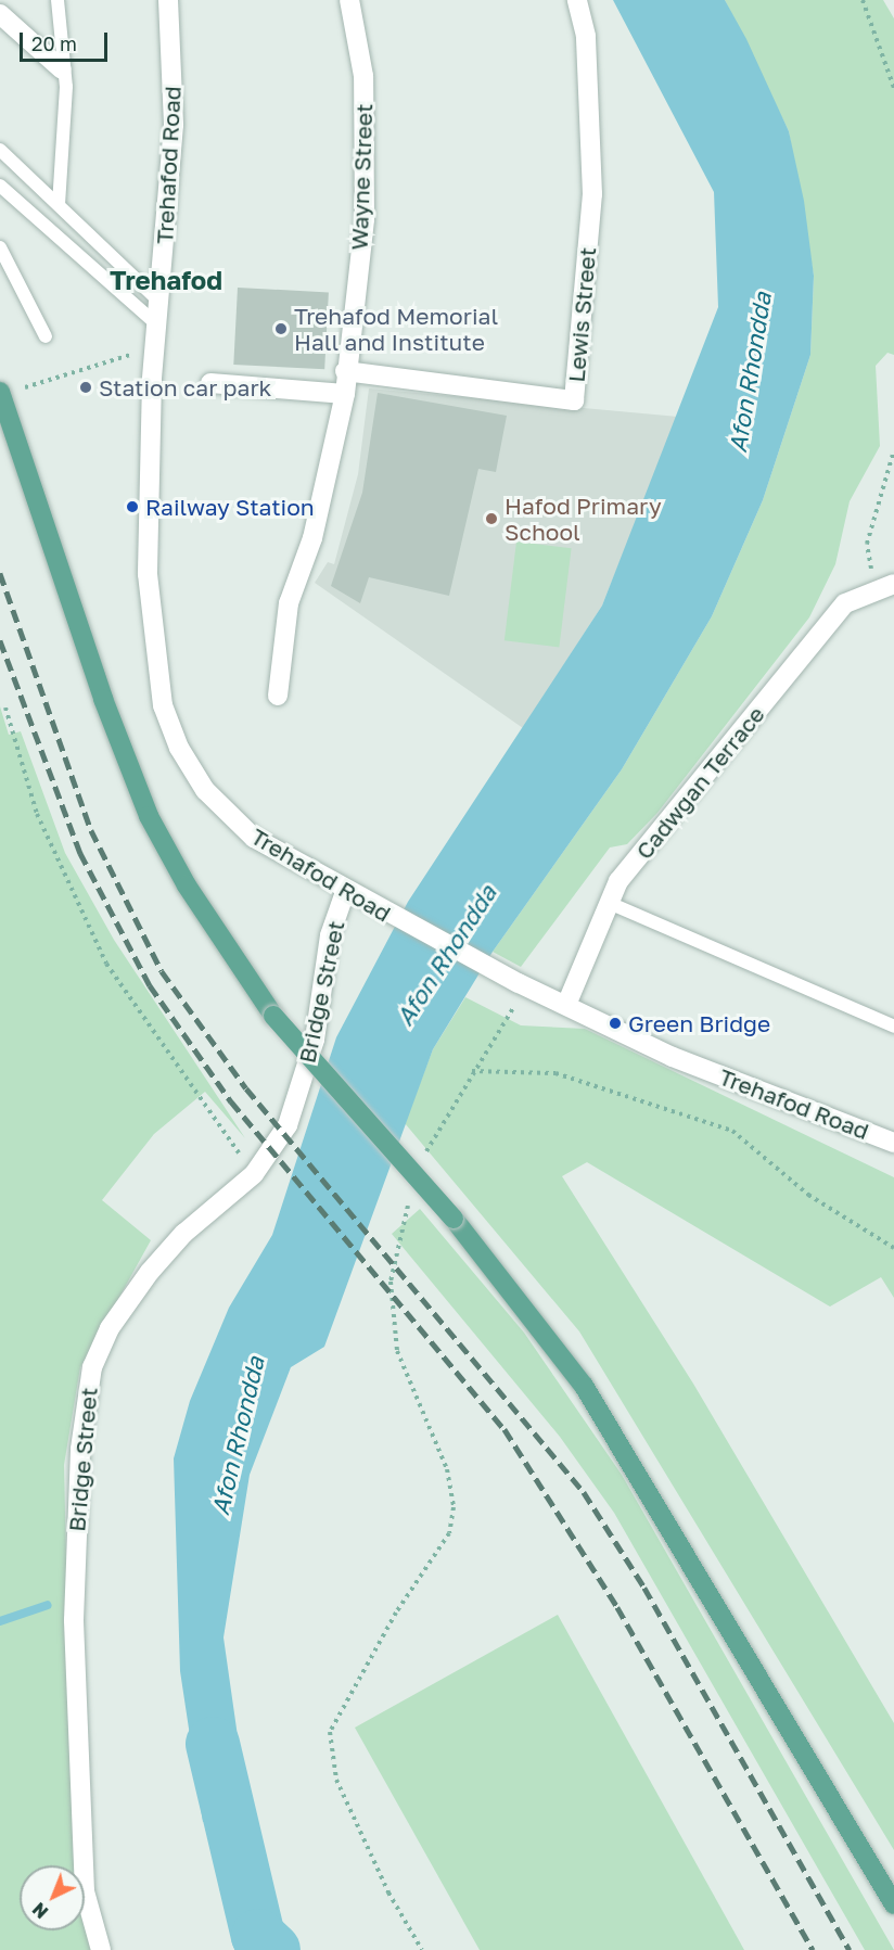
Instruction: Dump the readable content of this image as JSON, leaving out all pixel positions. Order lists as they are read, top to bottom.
{
  "streets": {
    "street": [
      "Trehafod Road",
      "Wayne Street",
      "Lewis Street",
      "Cadwgan Terrace",
      "Bridge Street"
    ]
  },
  "crossings": [
    ["Trehafod Road", "Cadwgan Terrace"],
    ["Trehafod Road", "Bridge Street"],
    ["Wayne Street", "Lewis Street"]
  ],
  "districts": ["Trehafod"],
  "water": ["Afon Rhondda"],
  "places": [
    "Trehafod Memorial Hall and Institute",
    "Station car park",
    "Railway Station",
    "Hafod Primary School",
    "Green Bridge"
  ],
  "scale_bar": "20 m",
  "north": "bottom left"
}
